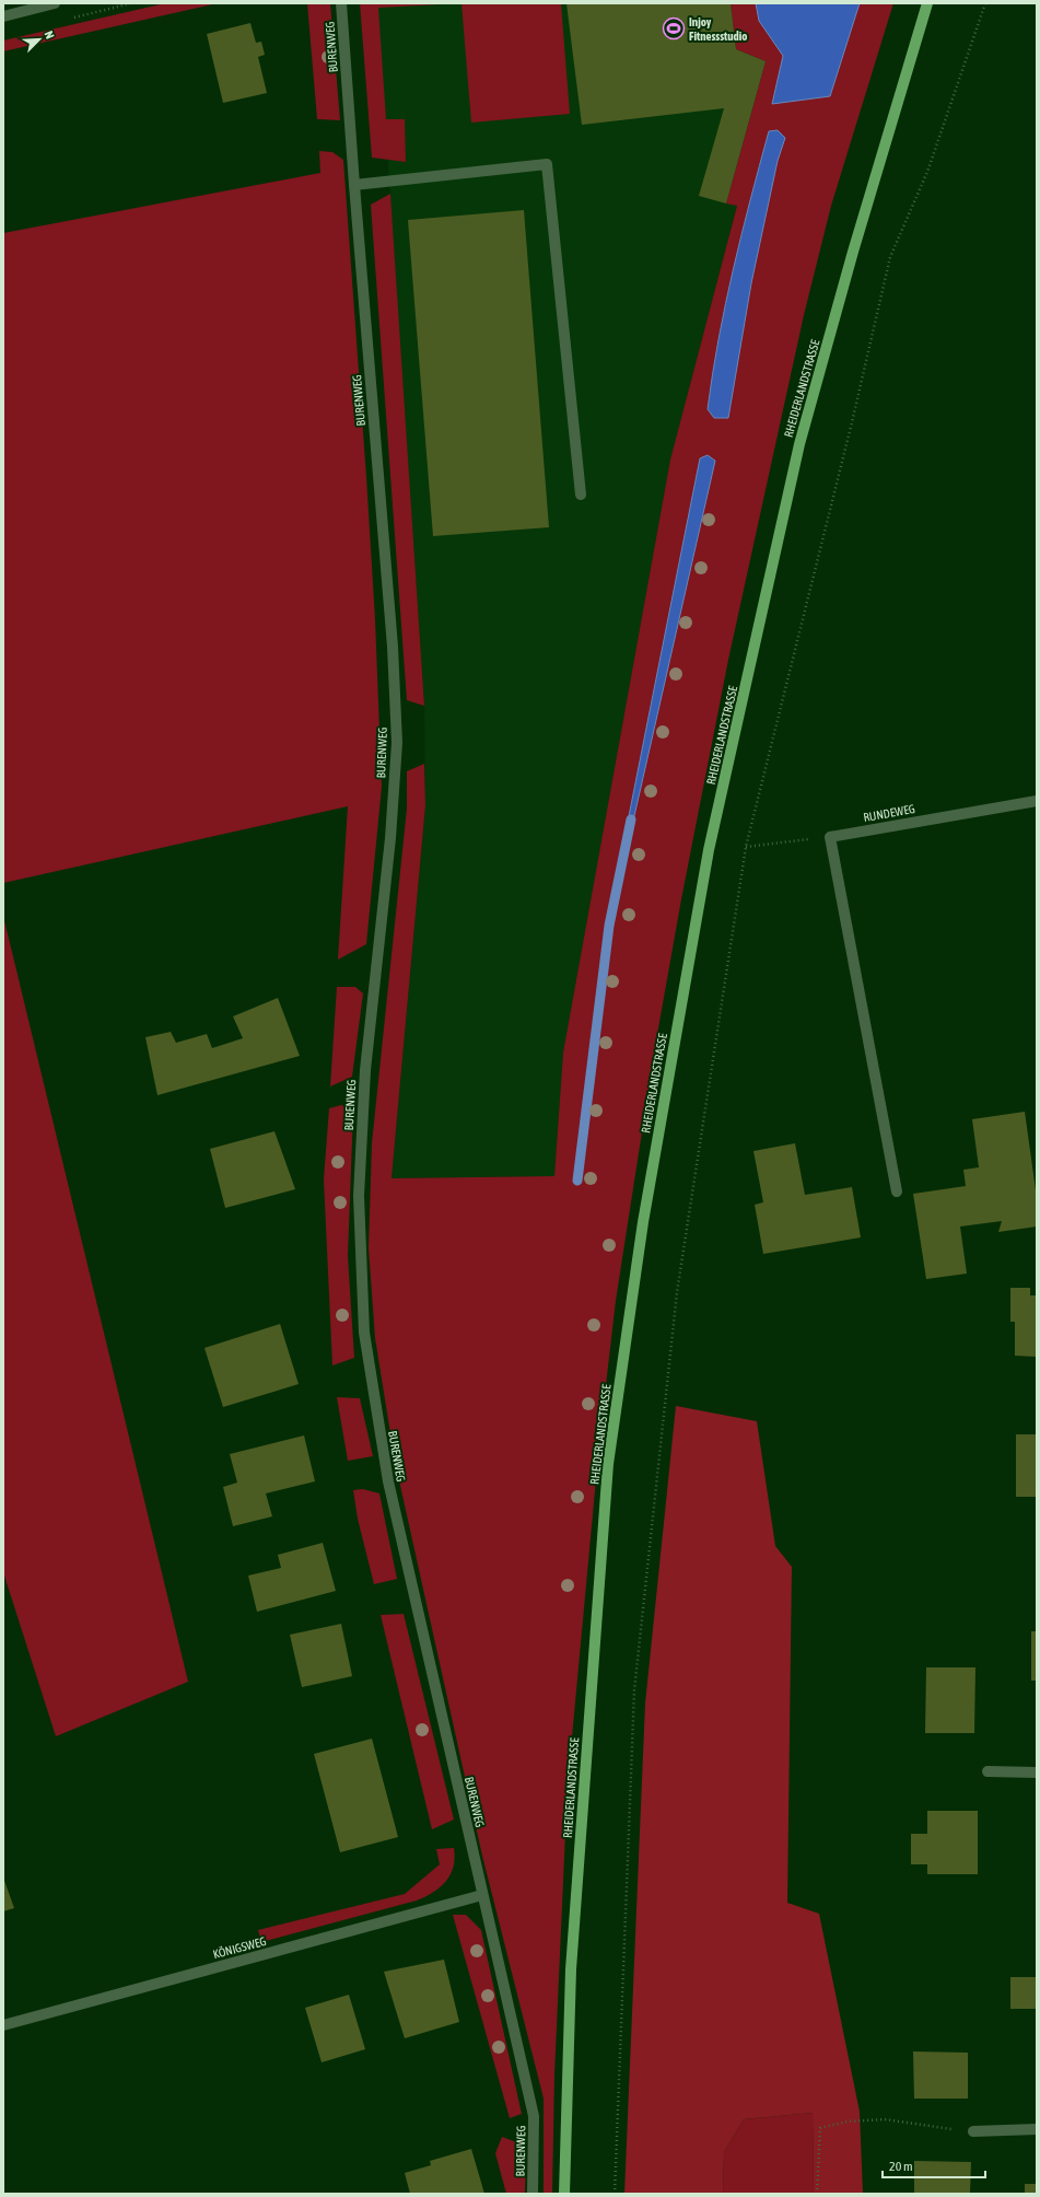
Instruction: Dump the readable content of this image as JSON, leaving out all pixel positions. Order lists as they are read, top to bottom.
{
  "streets": {
    "main road": ["RHEIDERLANDSTRASSE"],
    "street": ["BURENWEG", "RUNDEWEG", "KÖNIGSWEG"]
  },
  "crossings": [
    ["BURENWEG", "KÖNIGSWEG"]
  ],
  "places": {
    "sports": ["Injoy Fitnessstudio"]
  },
  "scale_bar": "20 m",
  "north": "top right"
}
